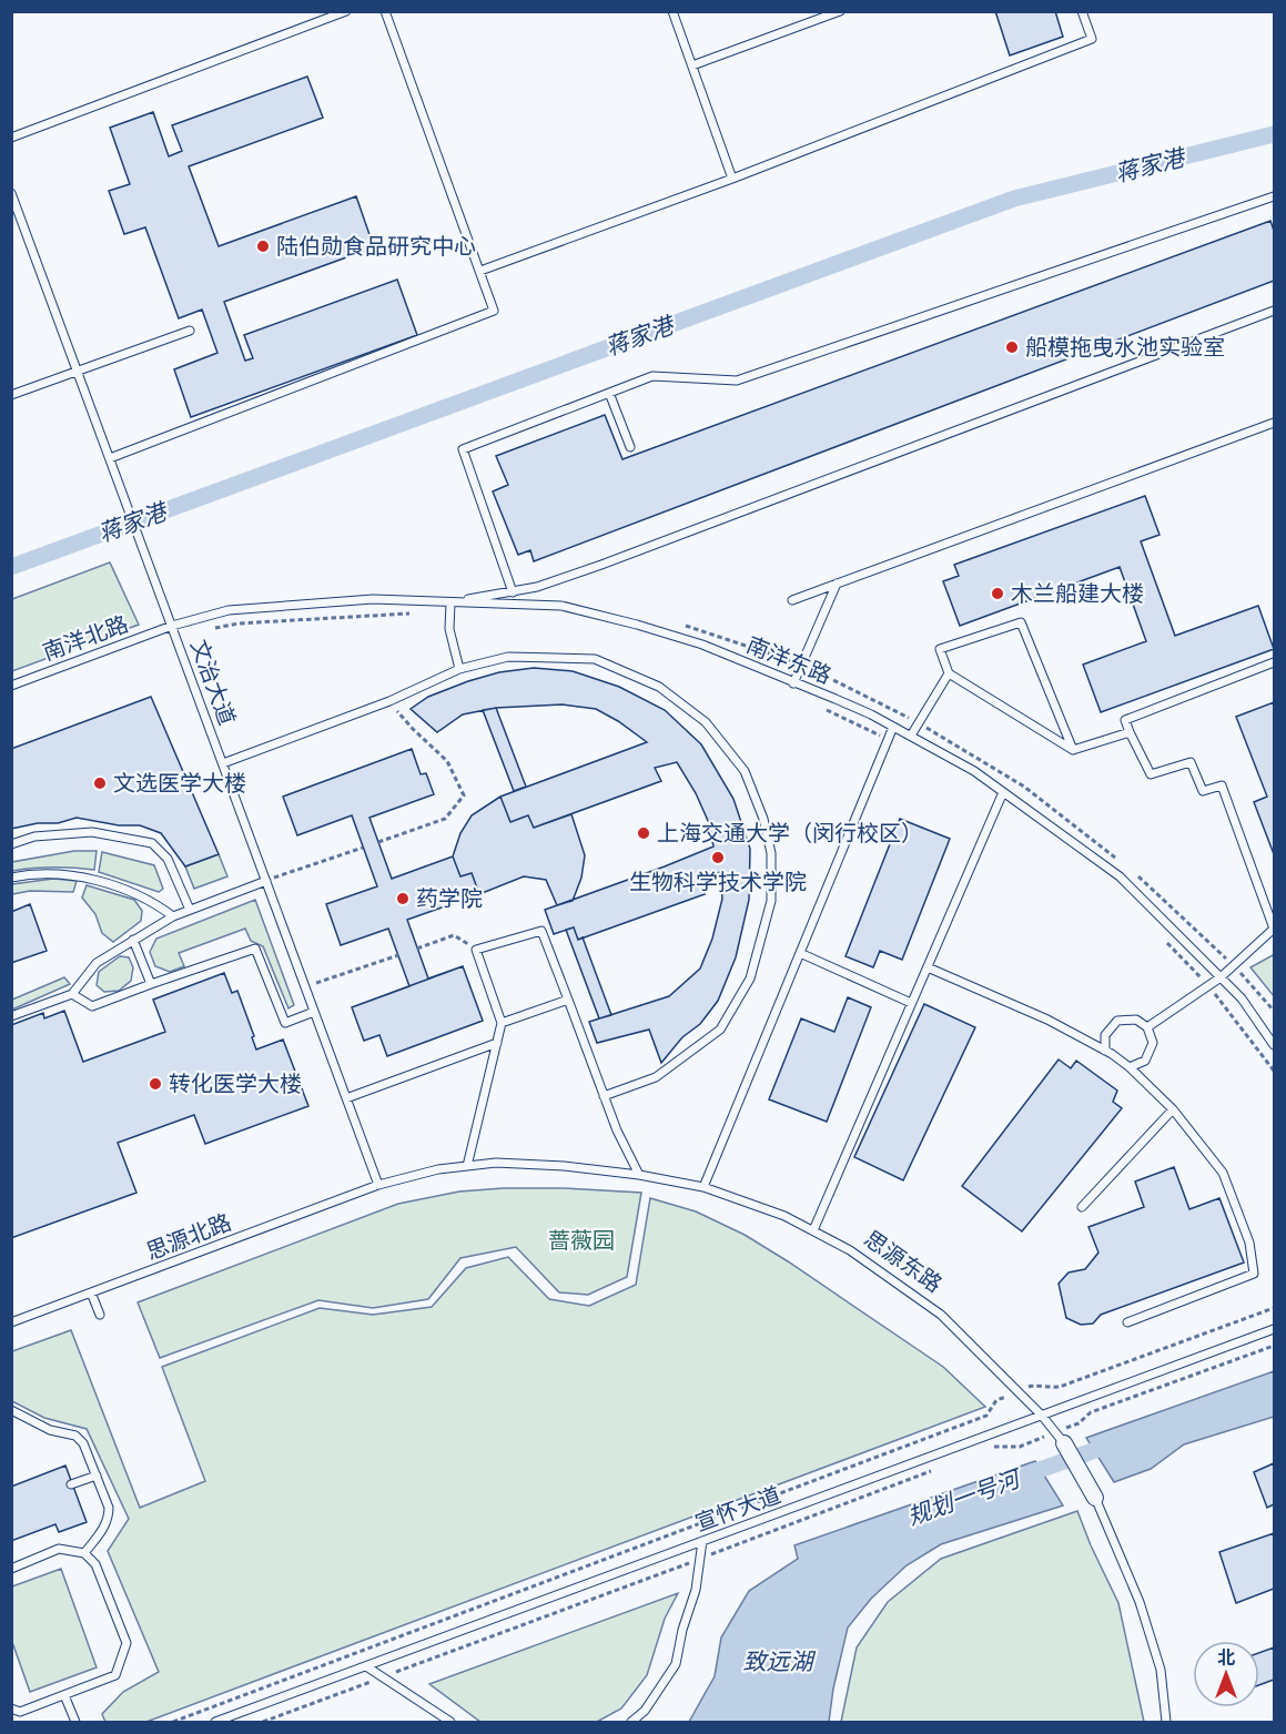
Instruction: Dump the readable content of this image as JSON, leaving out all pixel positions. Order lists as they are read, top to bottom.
{
  "streets": {
    "street": ["思源东路"],
    "lane": [
      "南洋北路",
      "南洋东路",
      "文治大道",
      "思源北路",
      "宣怀大道"
    ]
  },
  "crossings": [
    ["南洋北路", "南洋东路"],
    ["南洋北路", "文治大道"],
    ["南洋东路", "文治大道"],
    ["文治大道", "思源北路"],
    ["文治大道", "思源东路"],
    ["思源北路", "思源东路"],
    ["思源东路", "宣怀大道"]
  ],
  "water": ["蒋家港", "规划一号河", "致远湖"],
  "parks": ["蔷薇园"],
  "places": [
    "陆伯勋食品研究中心",
    "船模拖曳水池实验室",
    "木兰船建大楼",
    "文选医学大楼",
    "上海交通大学（闵行校区）",
    "生物科学技术学院",
    "药学院",
    "转化医学大楼"
  ],
  "north": "top"
}
